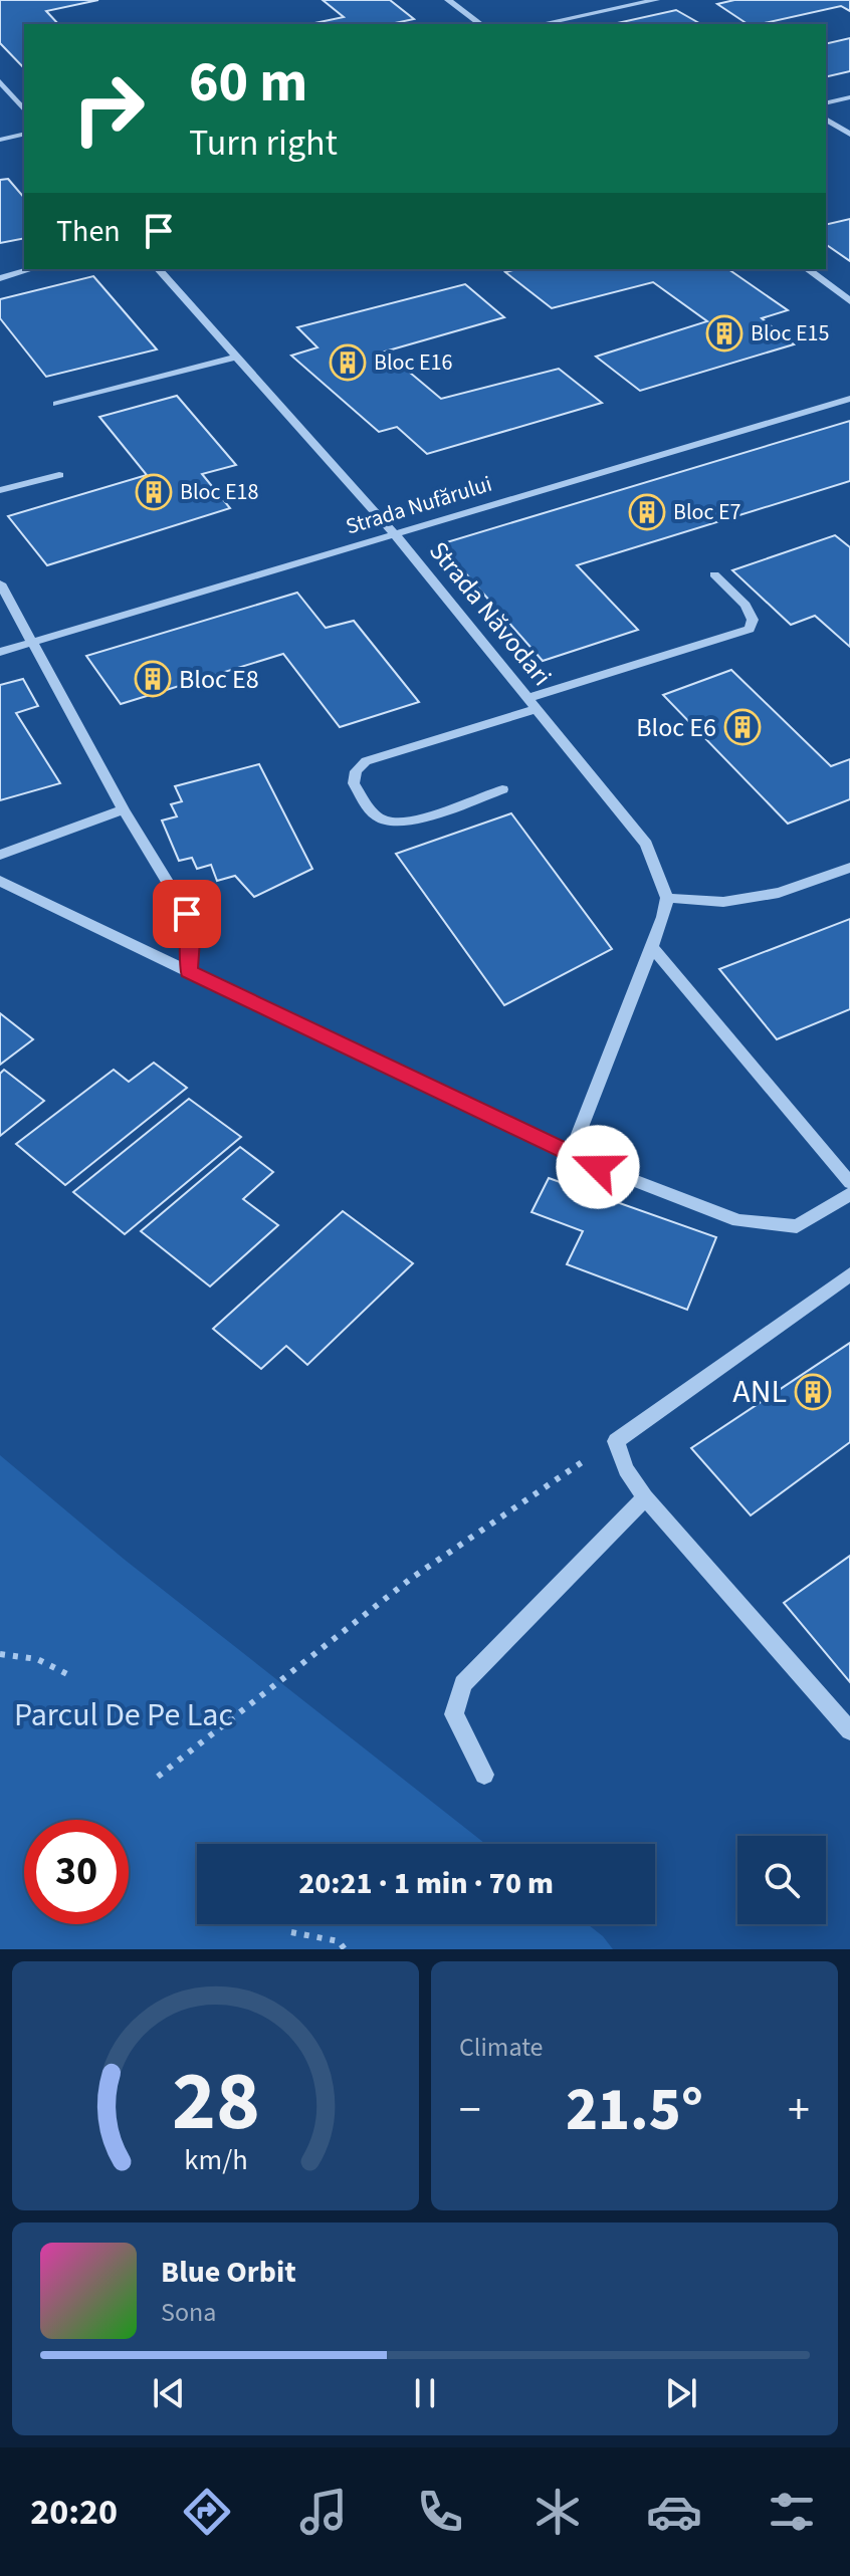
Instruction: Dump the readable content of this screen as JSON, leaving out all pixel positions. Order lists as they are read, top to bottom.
{
  "streets": {
    "street": ["Strada Nufărului", "Strada Năvodari"]
  },
  "crossings": [
    ["Strada Nufărului", "Strada Năvodari"]
  ],
  "parks": ["Parcul De Pe Lac"],
  "places": {
    "building": [
      "Bloc E15",
      "Bloc E16",
      "Bloc E18",
      "Bloc E7",
      "Bloc E8",
      "Bloc E6",
      "ANL"
    ]
  },
  "page": {
    "turn": ["60 m", "Turn right"],
    "then": "Then",
    "limit": "30",
    "trip": "20:21 · 1 min · 70 m",
    "tile": "Climate",
    "heat": ["−", "21.5°", "+"],
    "song": ["Blue Orbit", "Sona"],
    "tabs": "20:20",
    "gauge": ["28", "km/h"]
  }
}
